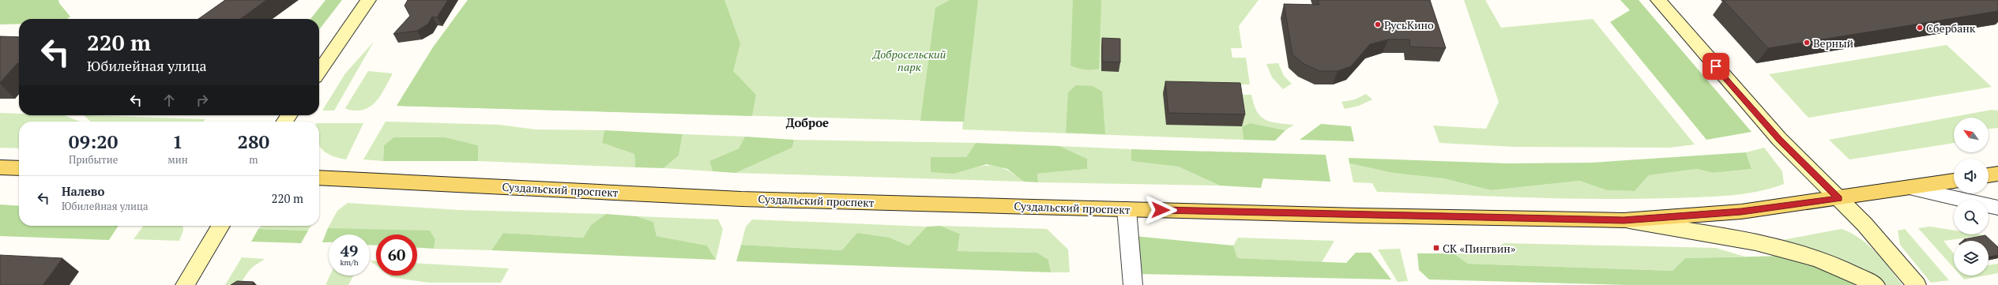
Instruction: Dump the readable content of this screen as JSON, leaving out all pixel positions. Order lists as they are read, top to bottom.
{
  "streets": {
    "main road": ["Суздальский проспект"]
  },
  "districts": ["Доброе"],
  "parks": ["Добросельский парк"],
  "places": {
    "other": ["РусьКино", "Сбербанк", "Верный"],
    "transit": ["СК «Пингвин»"]
  },
  "north": "top left",
  "page": {
    "turn": ["220 m", "Юбилейная улица"],
    "eta": [
      "09:20",
      "Прибытие",
      "1",
      "мин",
      "280",
      "m"
    ],
    "list": [
      {
        "name": "Налево",
        "note": "Юбилейная улица",
        "value": "220 m"
      }
    ],
    "speed": "49 km/h",
    "limit": "60"
  }
}
